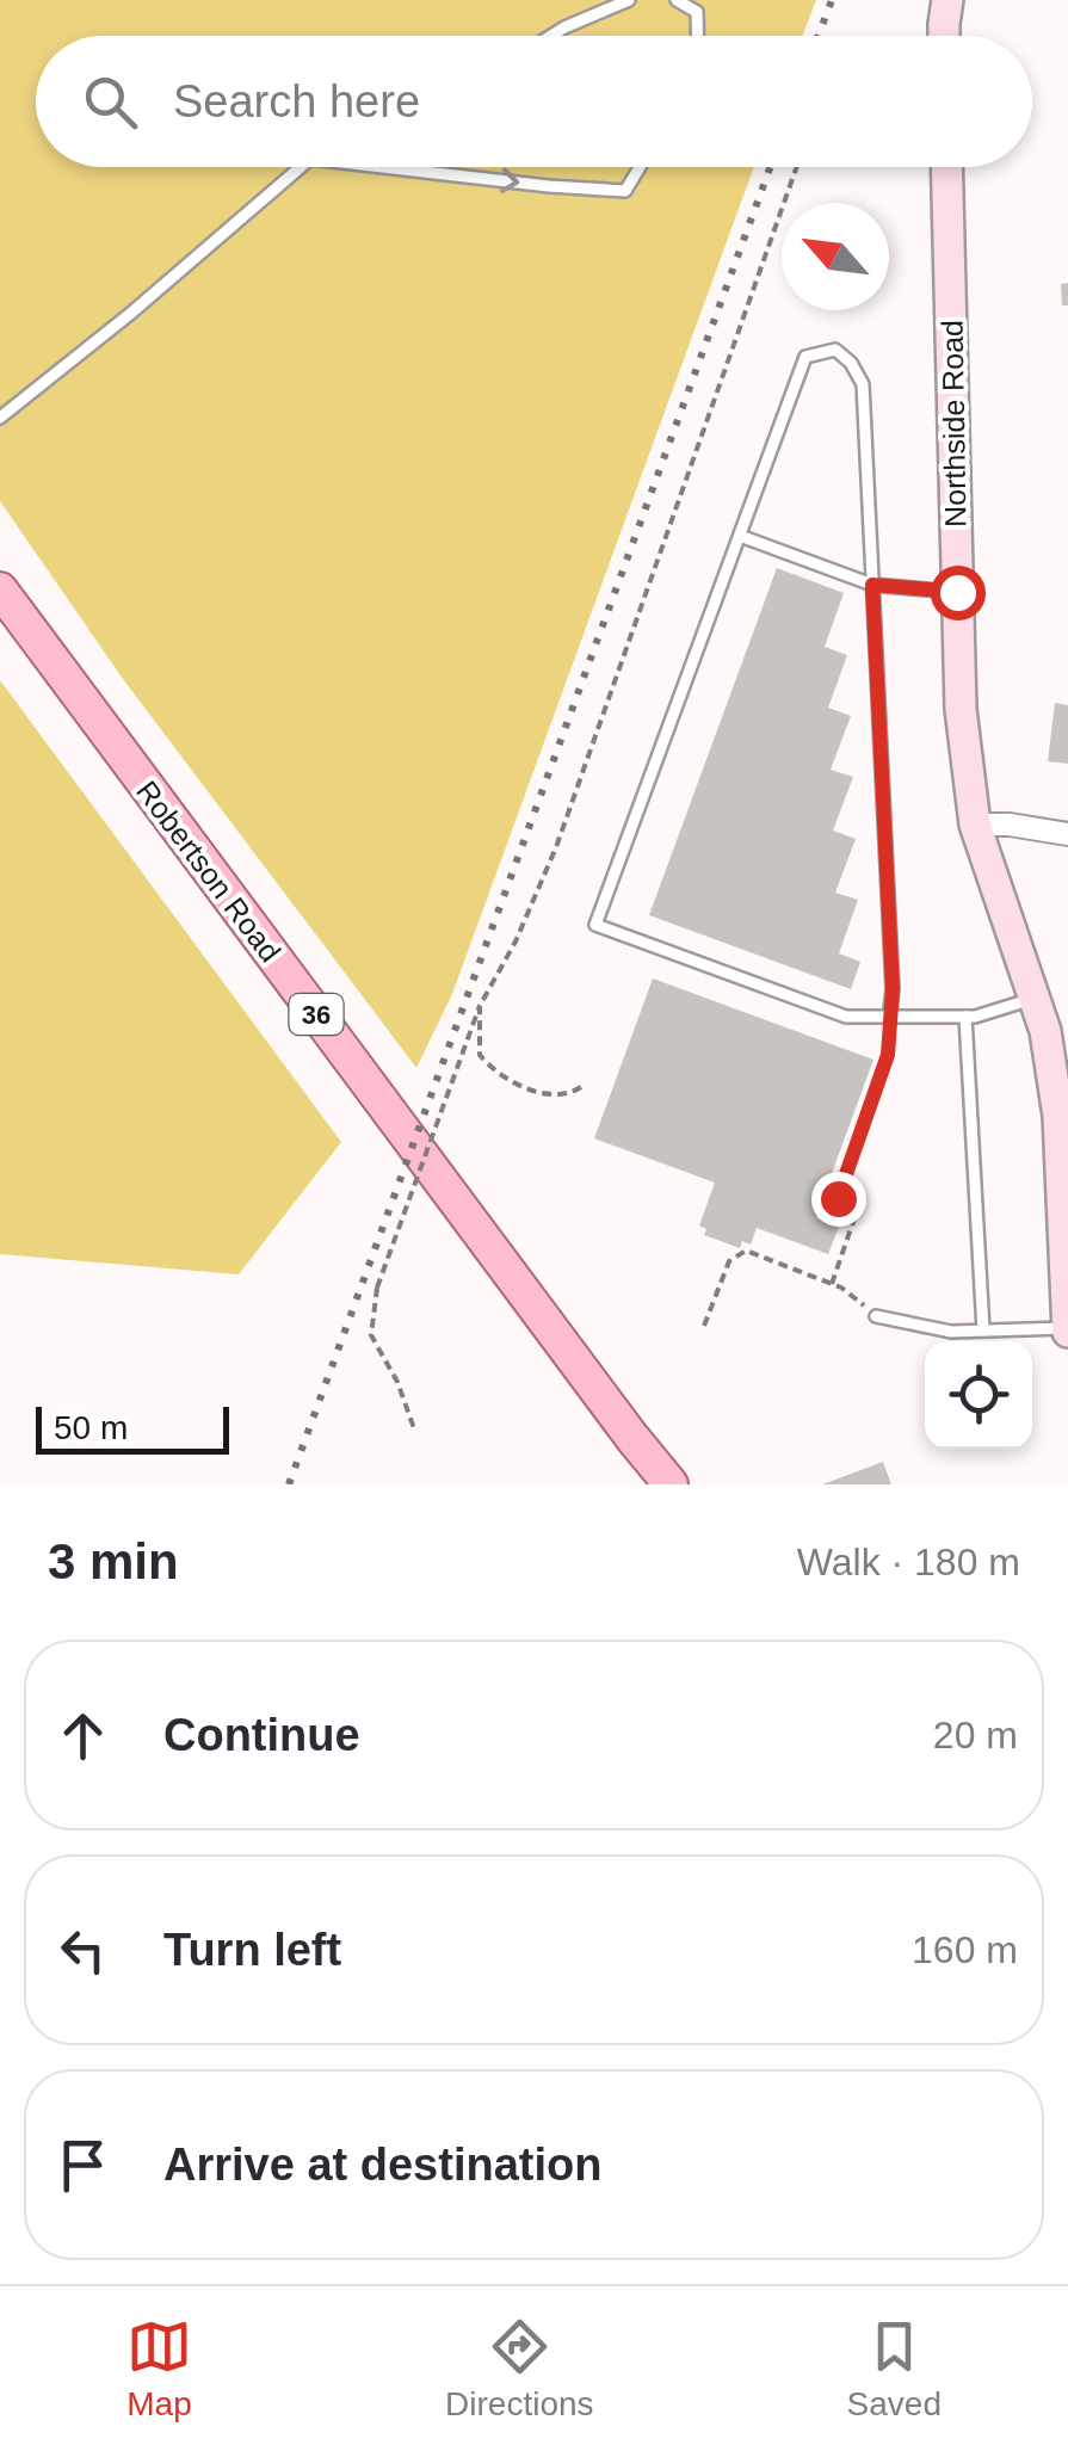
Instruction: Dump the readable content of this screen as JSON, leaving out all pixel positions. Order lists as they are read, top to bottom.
{
  "streets": {
    "main road": ["Robertson Road", "36"],
    "street": ["Northside Road"]
  },
  "scale_bar": "50 m",
  "north": "top left",
  "page": {
    "search": "Search here",
    "scale": "50 m",
    "heading": ["3 min", "Walk · 180 m"],
    "list": [
      ["Continue", "20 m"],
      ["Turn left", "160 m"],
      "Arrive at destination"
    ],
    "nav": ["Map", "Directions", "Saved"]
  }
}
